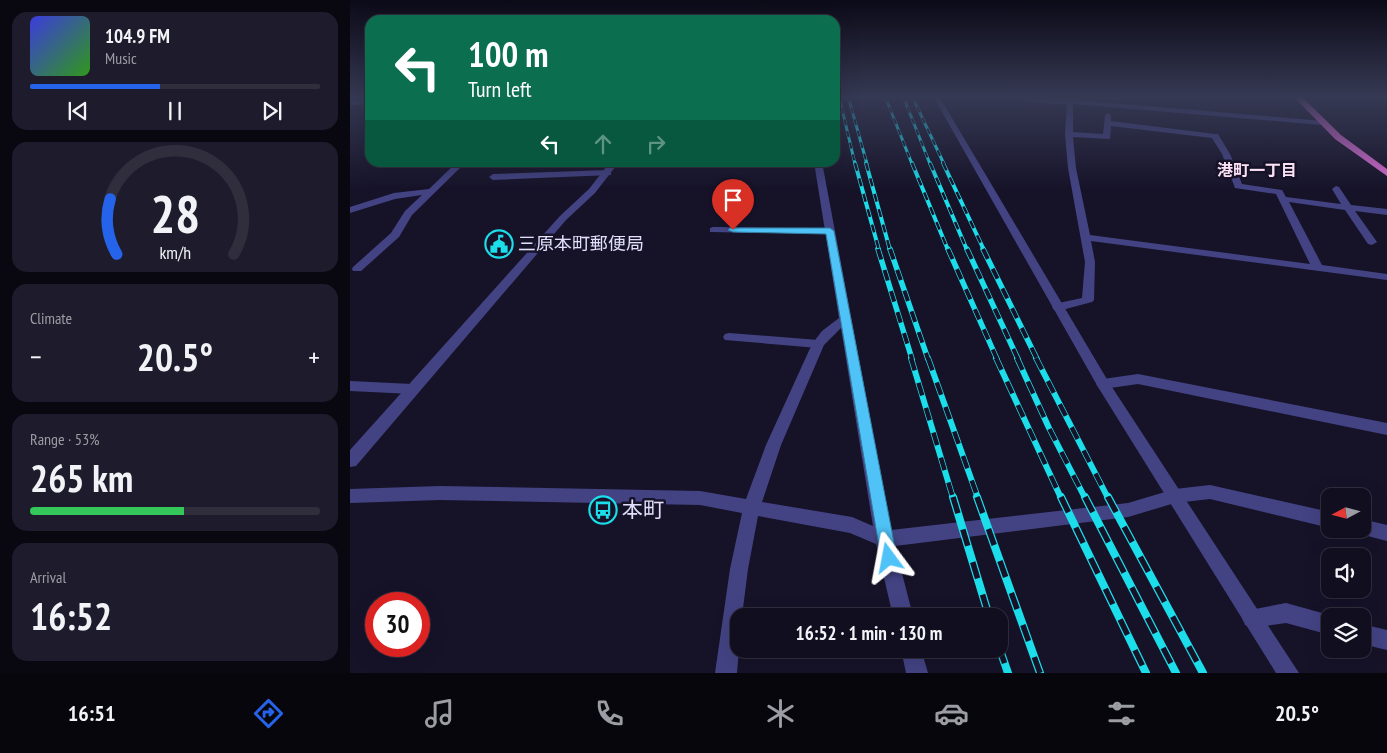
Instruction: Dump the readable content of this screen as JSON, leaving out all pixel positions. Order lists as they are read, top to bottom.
{
  "districts": ["港町一丁目"],
  "places": {
    "public building": ["三原本町郵便局"],
    "bus stop": ["本町"]
  },
  "north": "left",
  "page": {
    "turn": ["100 m", "Turn left"],
    "song": ["104.9 FM", "Music"],
    "tile": [
      "Climate",
      ["Range · 53%", "265 km"],
      ["Arrival", "16:52"]
    ],
    "heat": ["−", "20.5°", "+"],
    "limit": "30",
    "trip": "16:52 · 1 min · 130 m",
    "tabs": ["16:51", "20.5°"],
    "gauge": ["28", "km/h"]
  }
}
